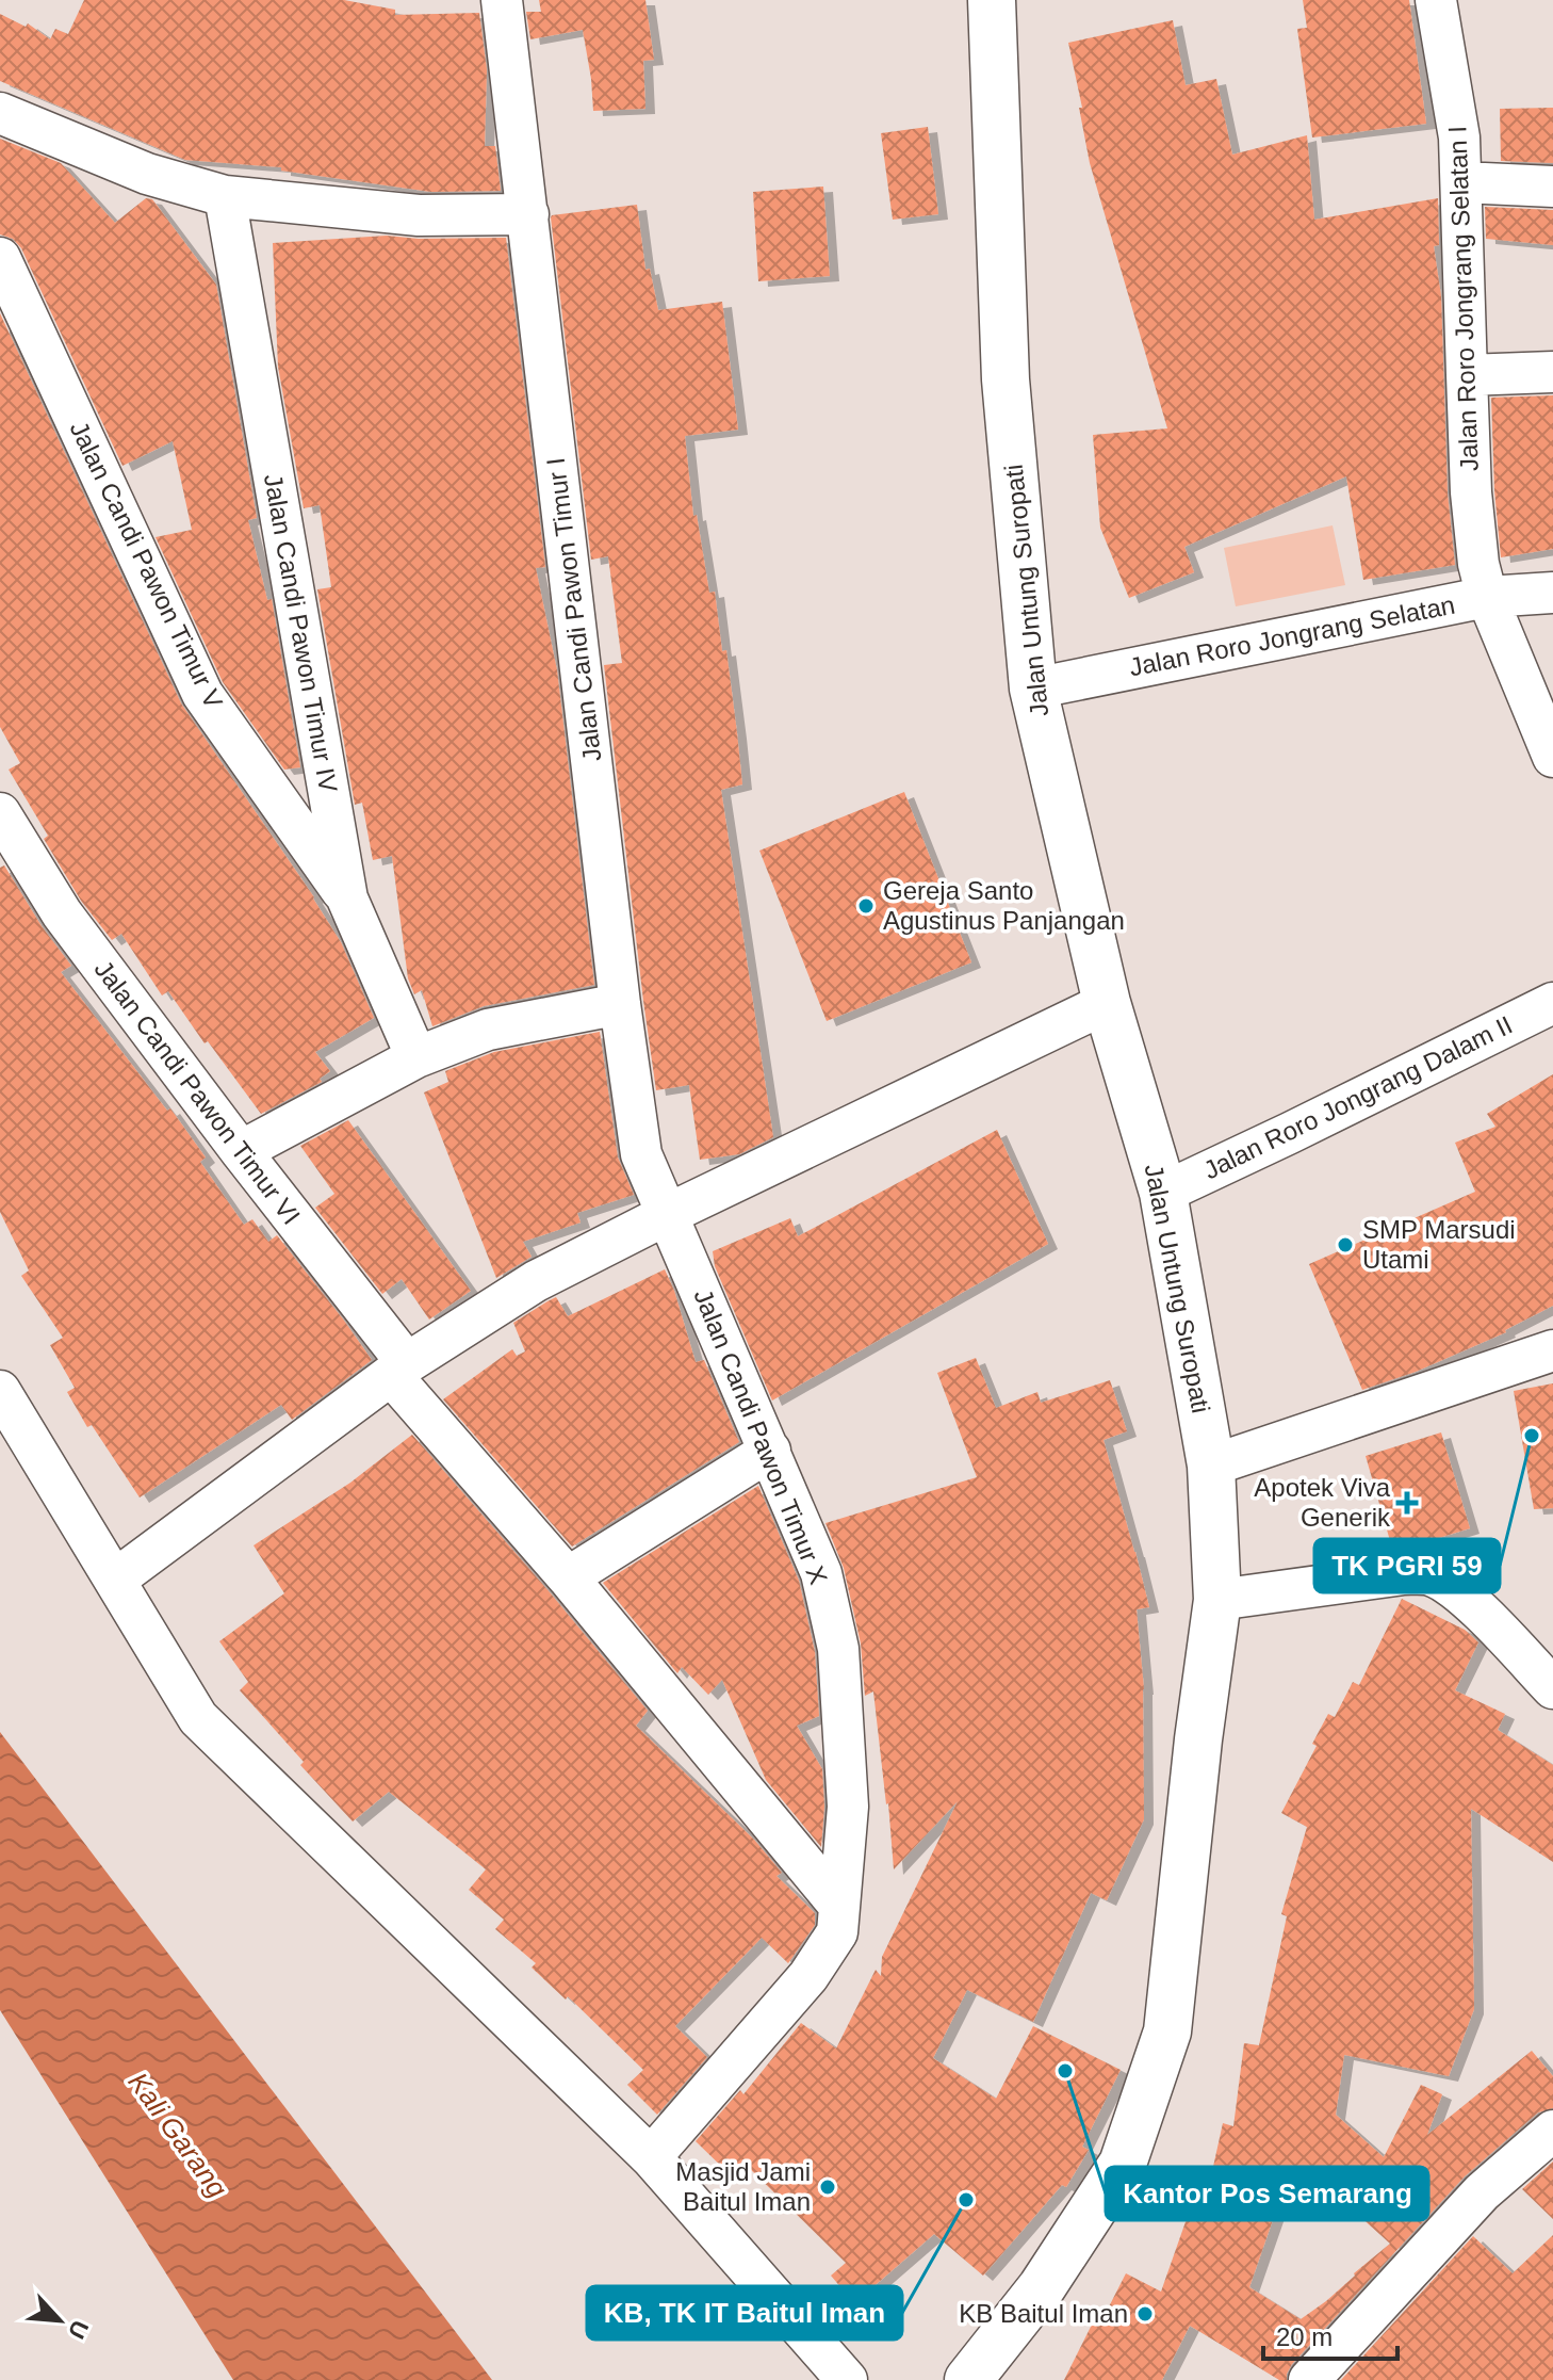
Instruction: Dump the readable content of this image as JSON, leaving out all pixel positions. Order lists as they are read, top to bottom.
{
  "streets": {
    "main road": ["Jalan Untung Suropati"],
    "street": [
      "Jalan Roro Jongrang Selatan I",
      "Jalan Candi Pawon Timur V",
      "Jalan Candi Pawon Timur I",
      "Jalan Candi Pawon Timur IV",
      "Jalan Roro Jongrang Selatan",
      "Jalan Candi Pawon Timur VI",
      "Jalan Roro Jongrang Dalam II",
      "Jalan Candi Pawon Timur X"
    ]
  },
  "crossings": [
    ["Jalan Roro Jongrang Selatan I", "Jalan Roro Jongrang Selatan"],
    ["Jalan Candi Pawon Timur V", "Jalan Candi Pawon Timur IV"],
    ["Jalan Untung Suropati", "Jalan Roro Jongrang Selatan"],
    ["Jalan Untung Suropati", "Jalan Roro Jongrang Dalam II"],
    ["Jalan Candi Pawon Timur I", "Jalan Candi Pawon Timur X"],
    ["Jalan Candi Pawon Timur VI", "Jalan Candi Pawon Timur X"]
  ],
  "water": ["Kali Garang"],
  "places": {
    "other": [
      "Gereja Santo Agustinus Panjangan",
      "SMP Marsudi Utami",
      "TK PGRI 59",
      "Kantor Pos Semarang",
      "Masjid Jami Baitul Iman",
      "KB, TK IT Baitul Iman",
      "KB Baitul Iman"
    ],
    "health": ["Apotek Viva Generik"]
  },
  "scale_bar": "20 m",
  "north": "bottom right"
}
